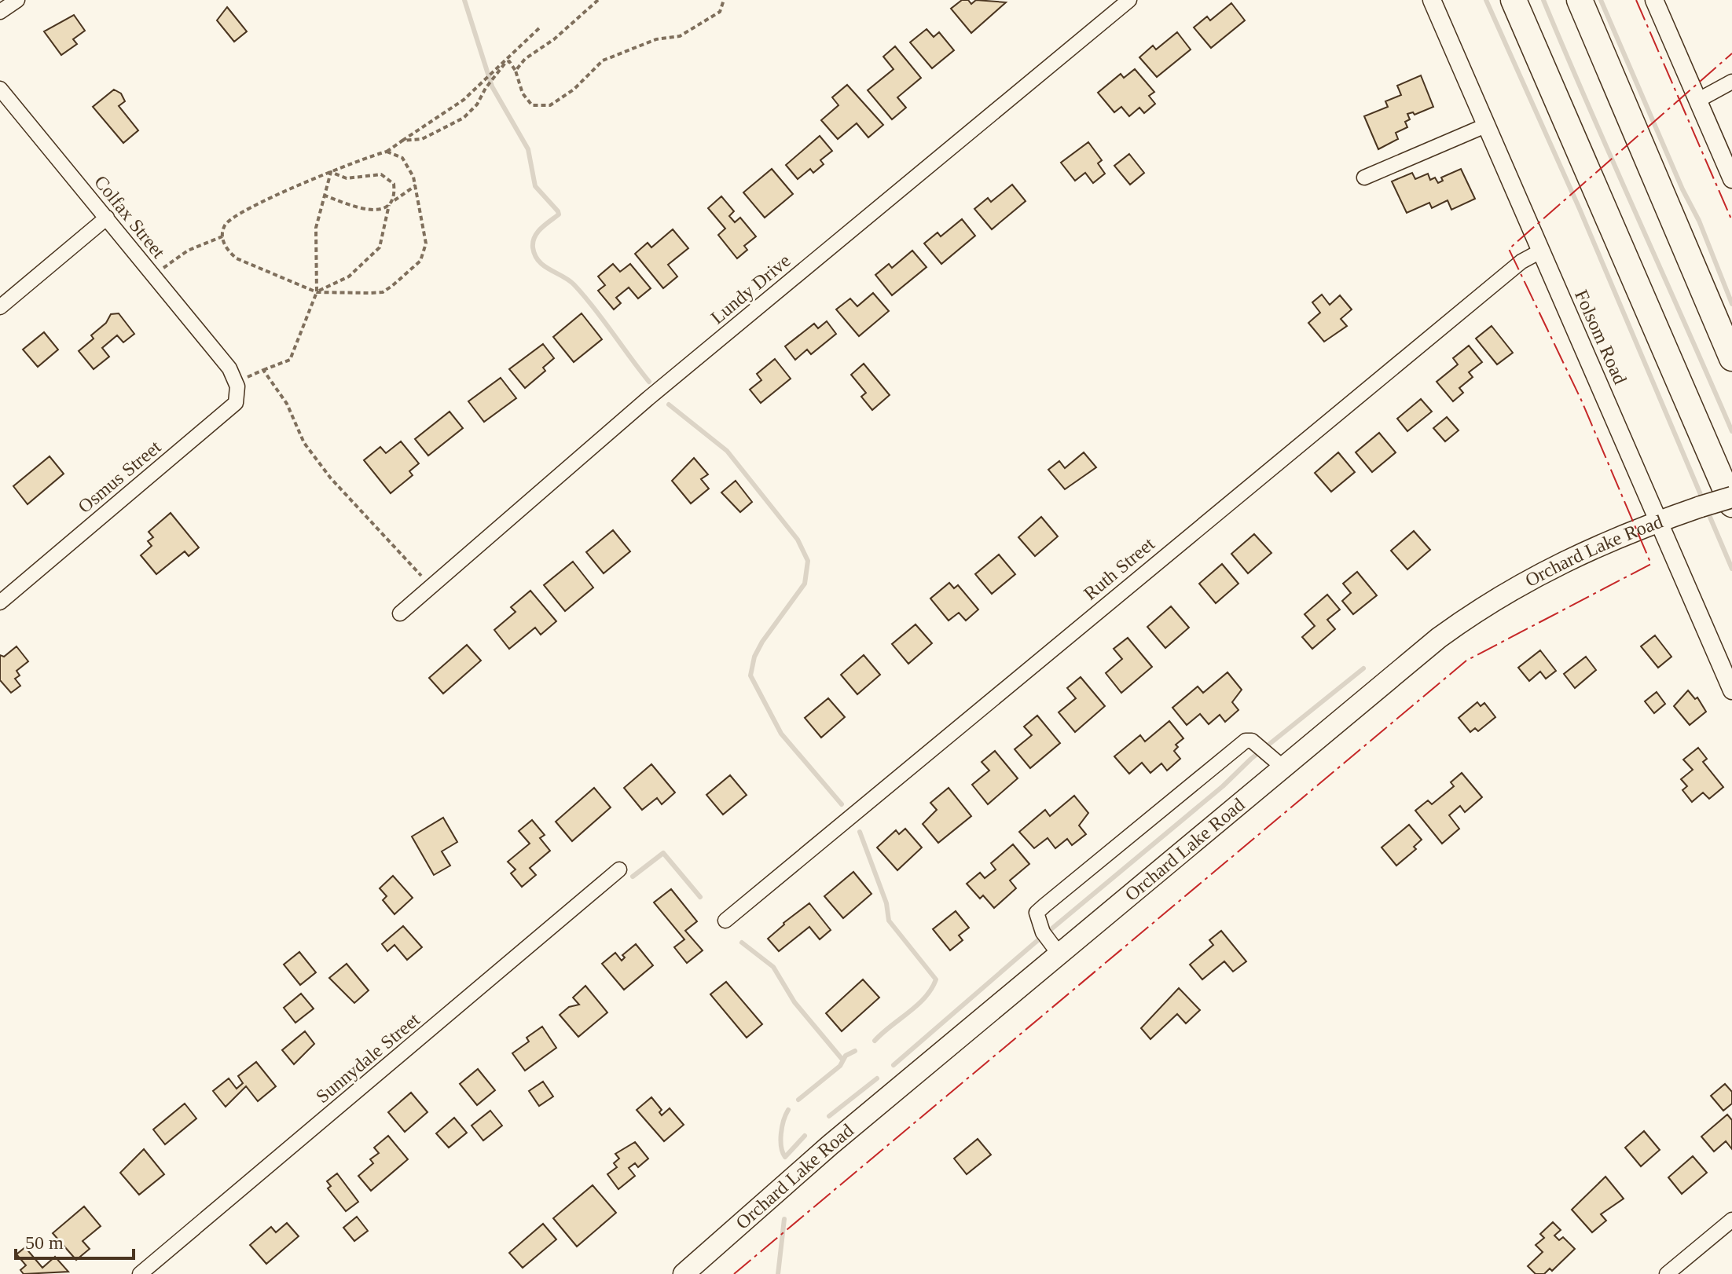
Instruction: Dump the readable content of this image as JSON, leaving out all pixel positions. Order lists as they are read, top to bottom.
{
  "streets": {
    "main road": ["Orchard Lake Road"],
    "street": [
      "Colfax Street",
      "Lundy Drive",
      "Folsom Road",
      "Osmus Street",
      "Ruth Street",
      "Sunnydale Street"
    ]
  },
  "crossings": [
    ["Colfax Street", "Osmus Street"],
    ["Folsom Road", "Orchard Lake Road"],
    ["Folsom Road", "Ruth Street"]
  ],
  "scale_bar": "50 m"
}
